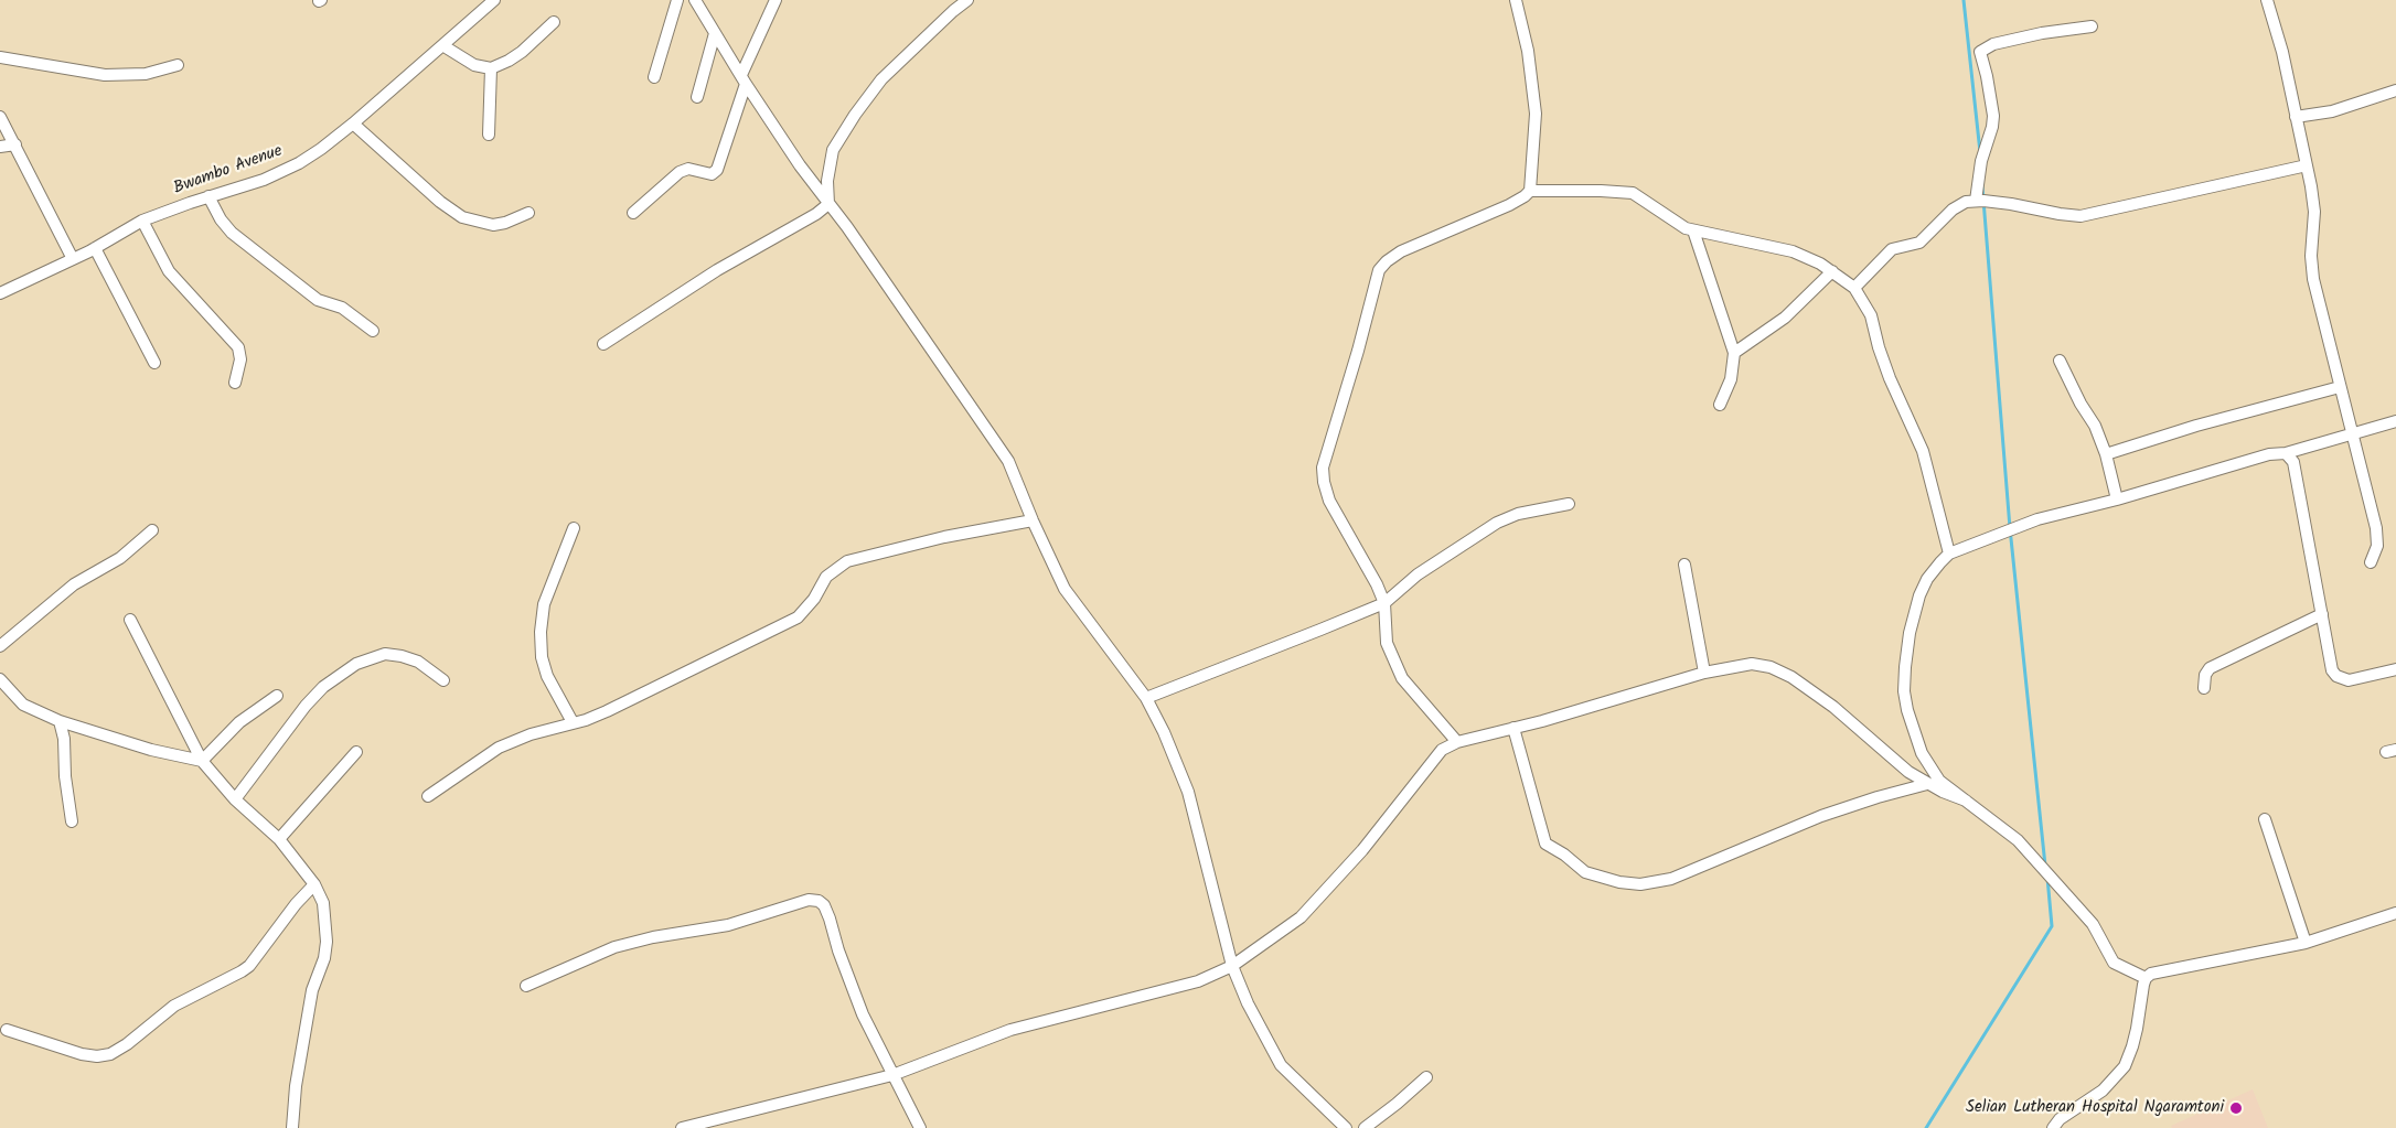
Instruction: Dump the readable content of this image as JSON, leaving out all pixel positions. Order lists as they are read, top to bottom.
{
  "streets": {
    "street": ["Bwambo Avenue"]
  },
  "places": ["Selian Lutheran Hospital Ngaramtoni"]
}
